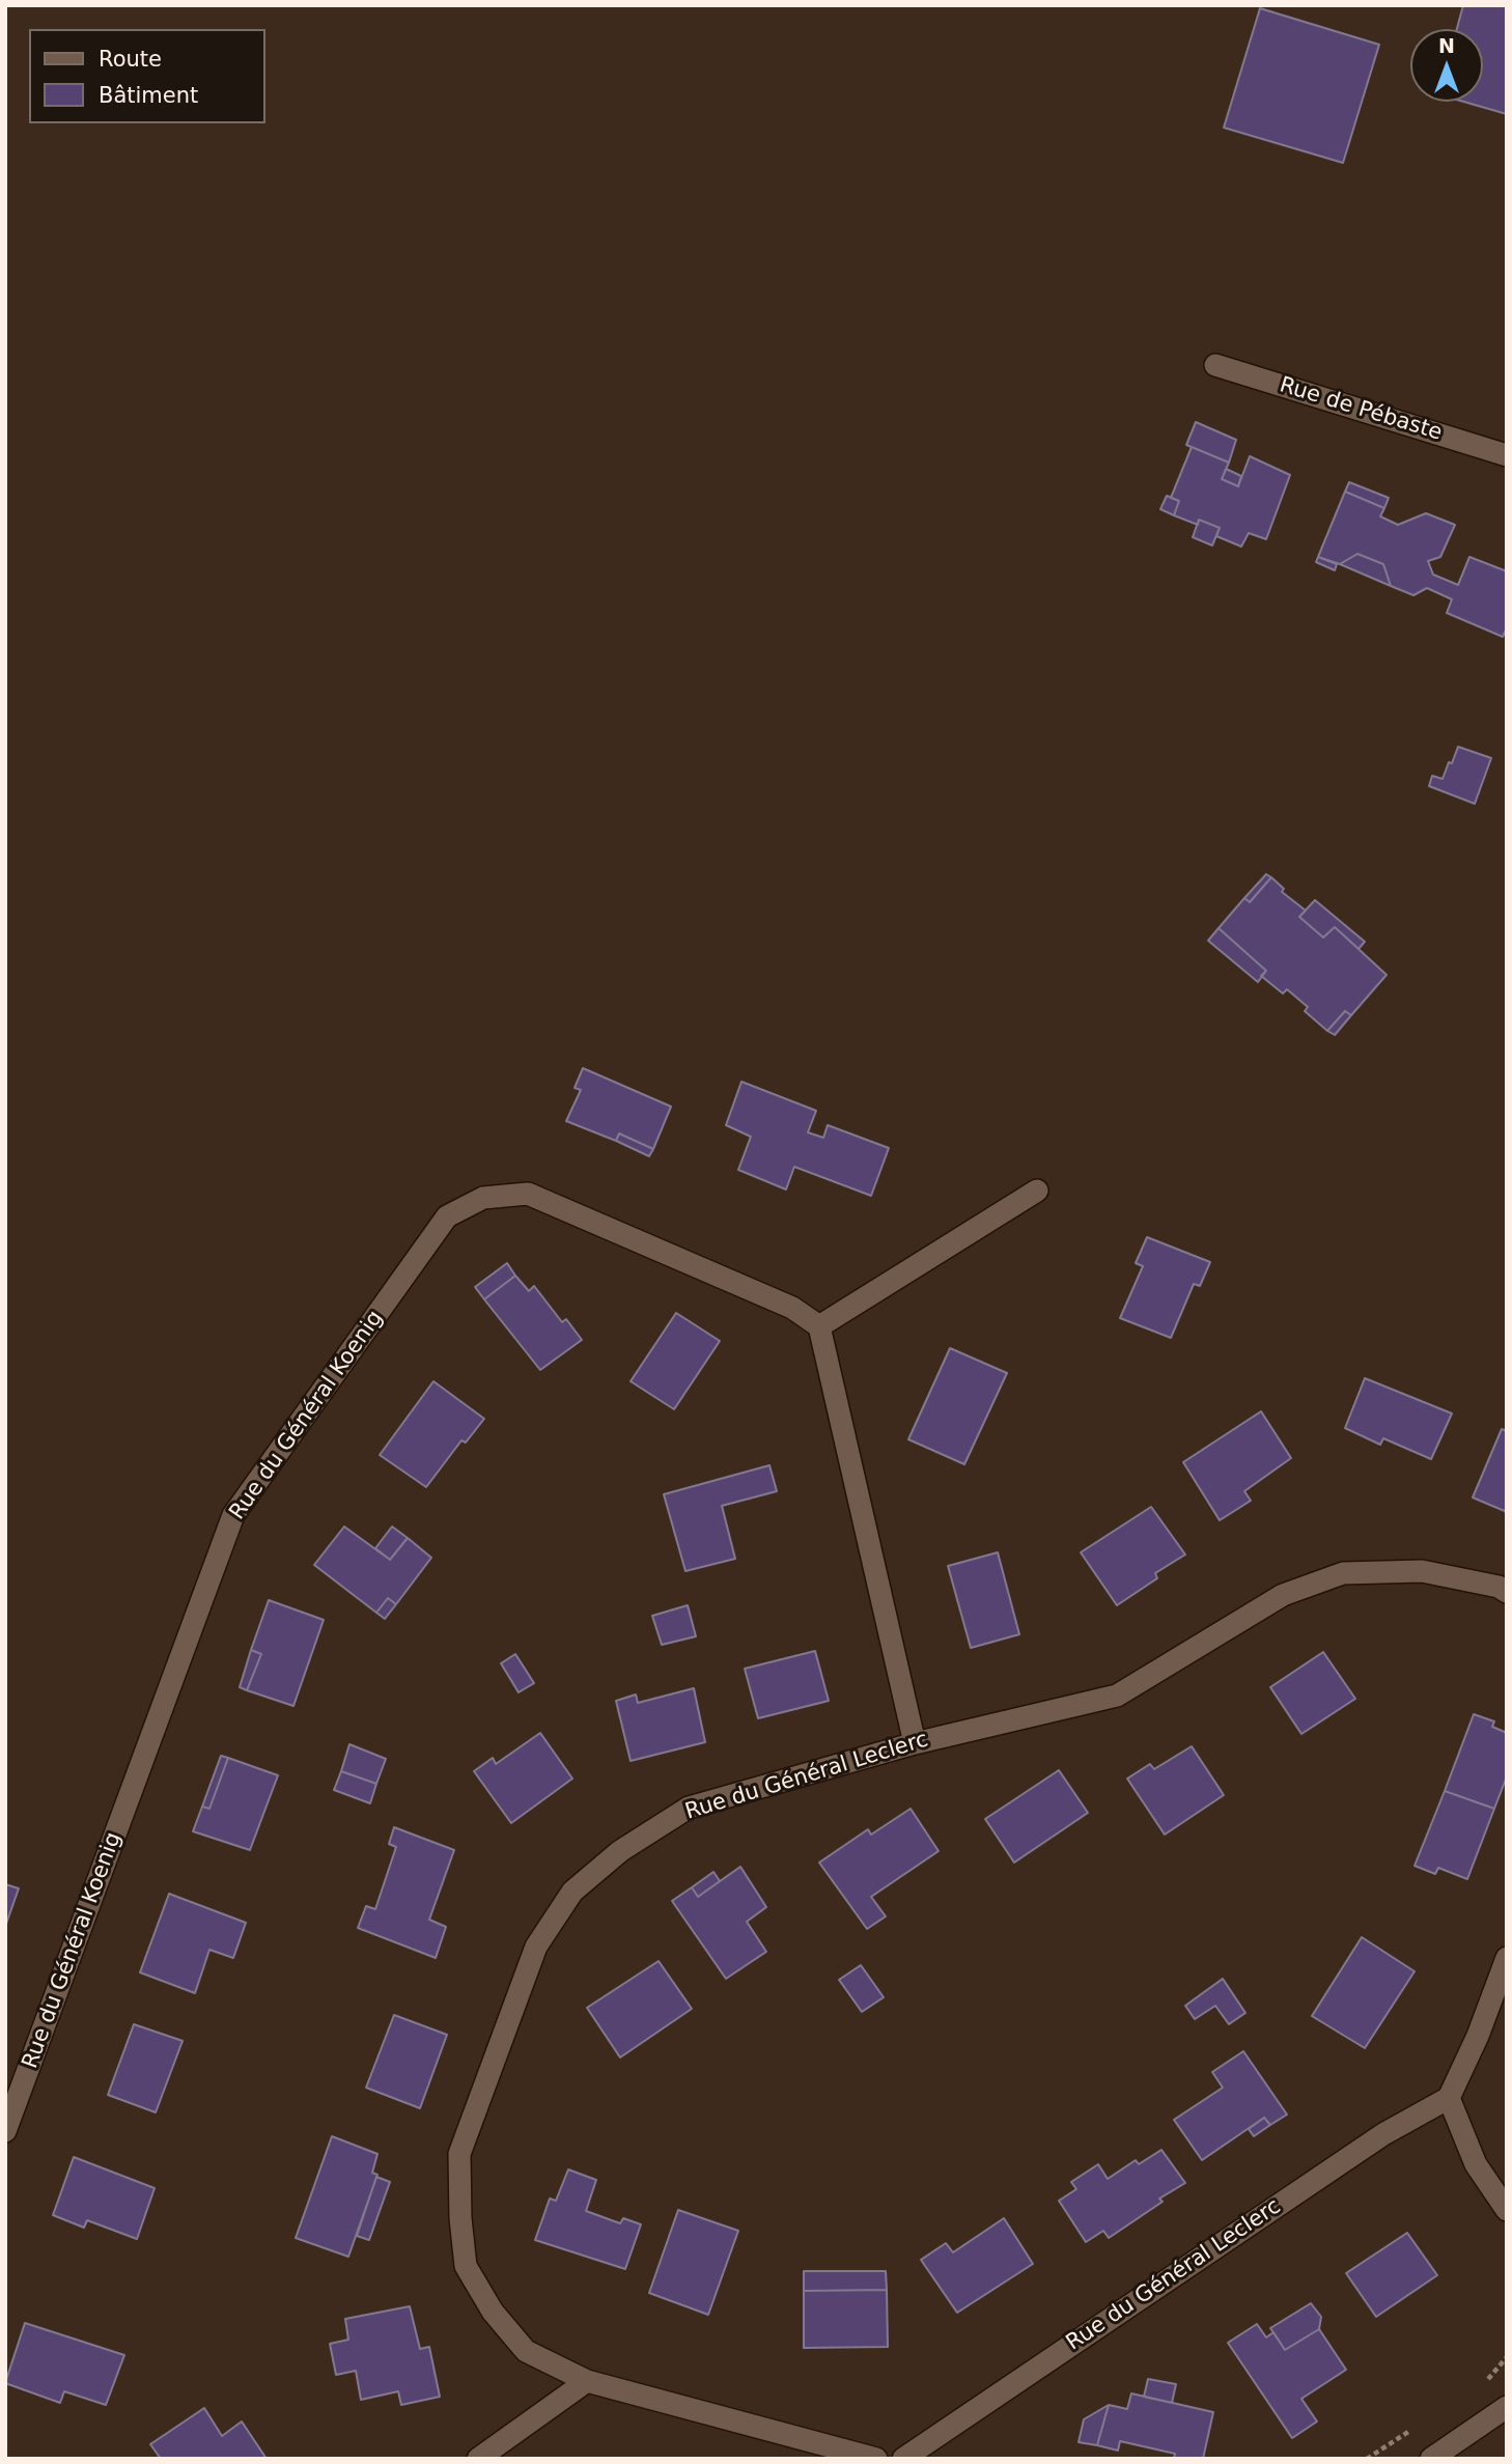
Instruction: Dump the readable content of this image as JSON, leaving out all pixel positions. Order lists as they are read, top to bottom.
{
  "streets": {
    "street": ["Rue de Pébaste", "Rue du Général Koenig", "Rue du Général Leclerc"]
  },
  "legend": ["Route", "Bâtiment"],
  "north": "top"
}
